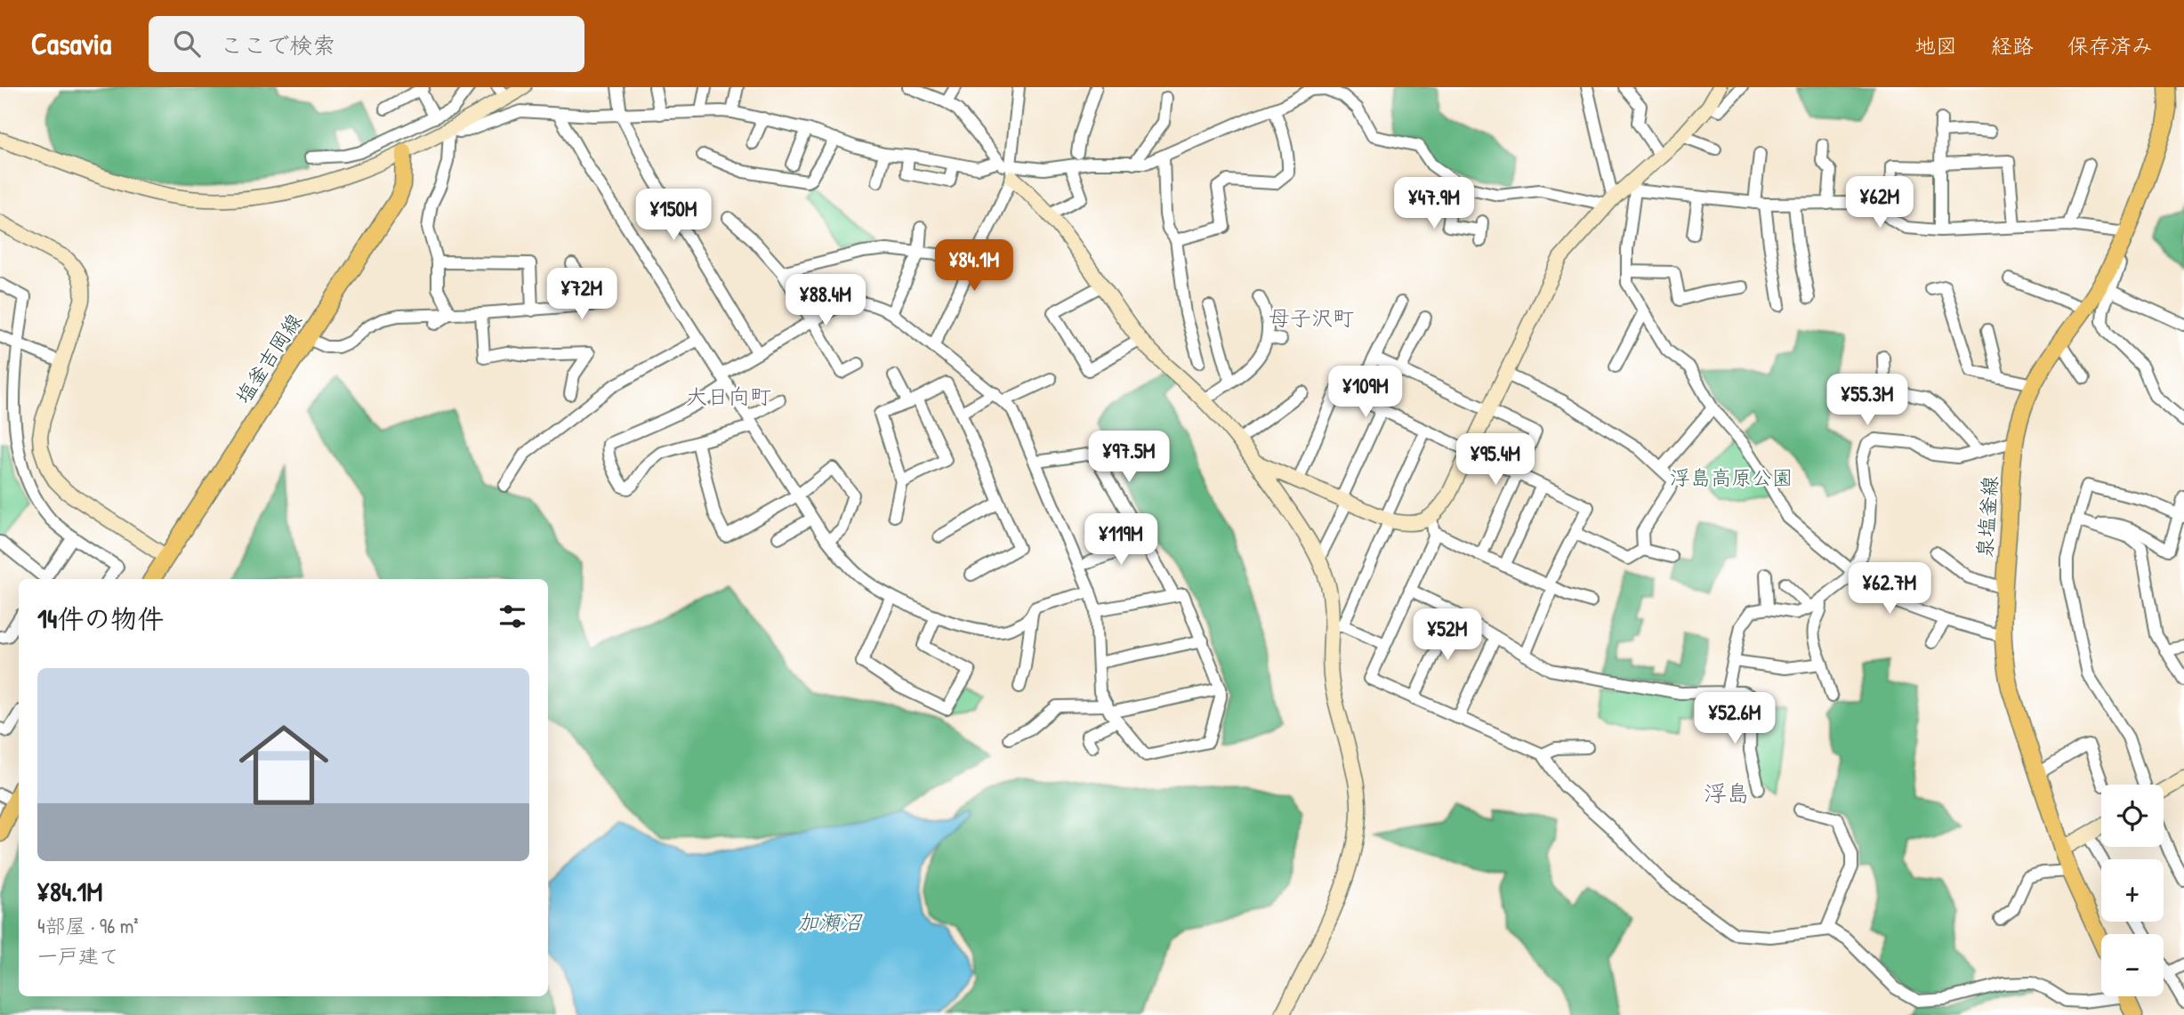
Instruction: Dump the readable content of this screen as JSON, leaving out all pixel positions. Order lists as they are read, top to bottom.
{
  "streets": {
    "main road": ["塩釜吉岡線", "泉塩釜線"]
  },
  "districts": ["母子沢町", "大日向町", "浮島"],
  "water": ["加瀬沼"],
  "parks": ["浮島高原公園"],
  "page": {
    "header": "Casavia",
    "search": "ここで検索",
    "nav": ["地図", "経路", "保存済み"],
    "price": [
      "¥62M",
      "¥47.9M",
      "¥150M",
      "¥84.1M",
      "¥72M",
      "¥88.4M",
      "¥109M",
      "¥55.3M",
      "¥97.5M",
      "¥95.4M",
      "¥119M",
      "¥62.7M",
      "¥52M",
      "¥52.6M"
    ],
    "heading": "14件の物件",
    "list": [
      {
        "name": "¥84.1M",
        "note": "4部屋 · 96 m² · 一戸建て"
      }
    ],
    "map_buttons": ["+", "−"]
  }
}
